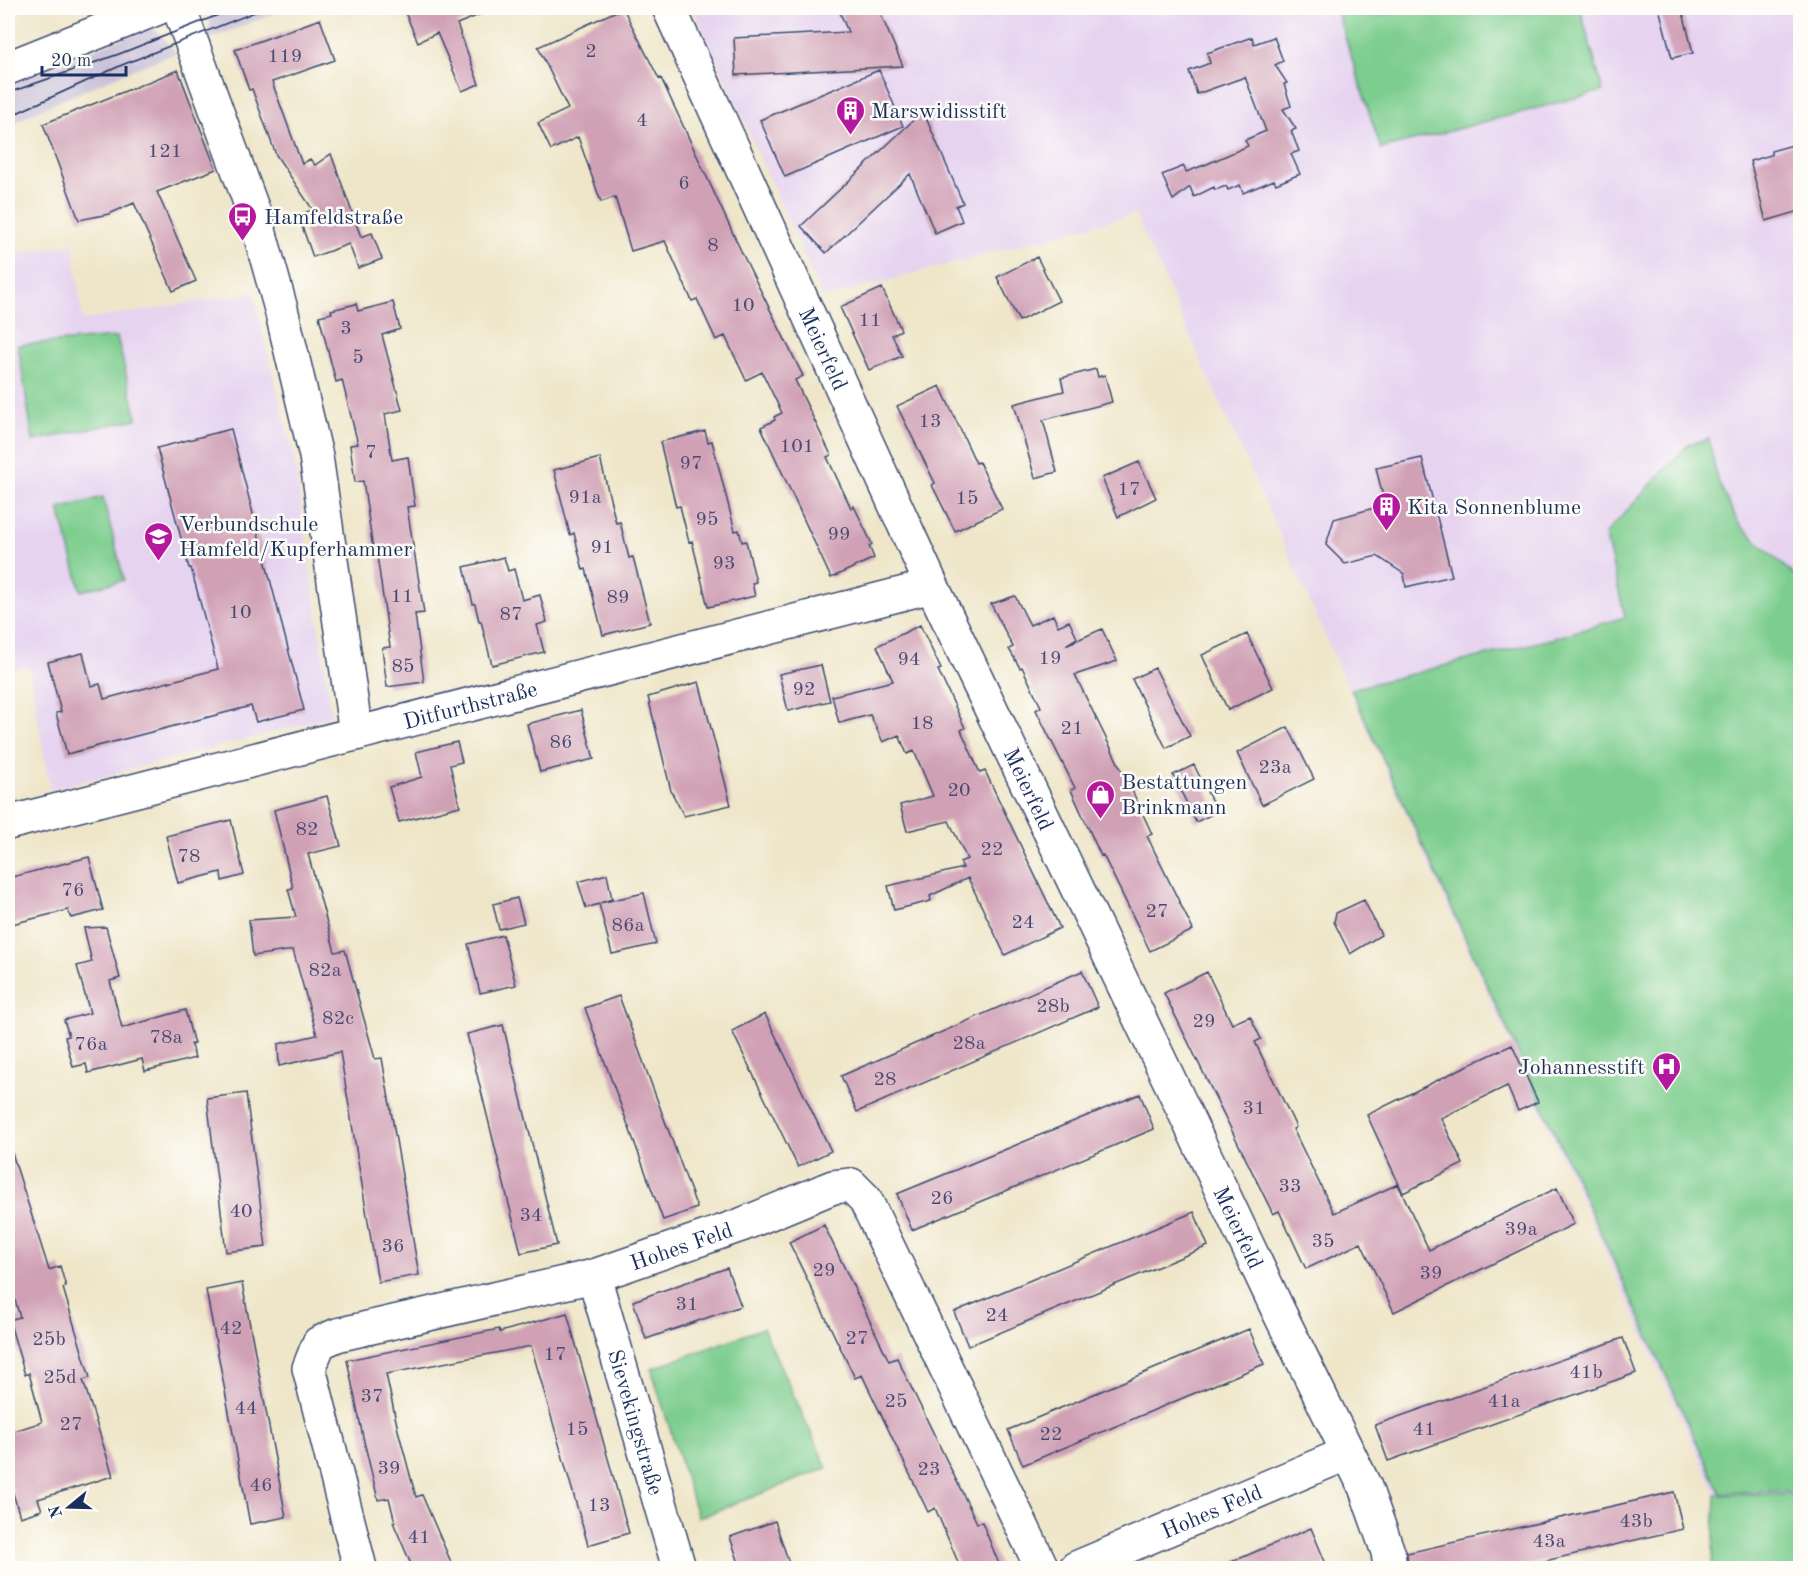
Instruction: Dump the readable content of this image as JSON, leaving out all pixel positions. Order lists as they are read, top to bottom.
{
  "streets": {
    "street": [
      "Meierfeld",
      "Ditfurthstraße",
      "Hohes Feld",
      "Sievekingstraße"
    ]
  },
  "crossings": [
    ["Meierfeld", "Ditfurthstraße"],
    ["Meierfeld", "Hohes Feld"],
    ["Hohes Feld", "Sievekingstraße"]
  ],
  "places": {
    "building": ["Marswidisstift", "Kita Sonnenblume"],
    "bus stop": ["Hamfeldstraße"],
    "school or university": ["Verbundschule Hamfeld/Kupferhammer"],
    "shop": ["Bestattungen Brinkmann"],
    "hospital": ["Johannesstift"]
  },
  "house_numbers": [
    "2",
    "119",
    "4",
    "121",
    "6",
    "8",
    "10",
    "11",
    "3",
    "5",
    "13",
    "101",
    "7",
    "97",
    "17",
    "91a",
    "15",
    "95",
    "99",
    "91",
    "93",
    "11",
    "89",
    "10",
    "87",
    "19",
    "94",
    "85",
    "92",
    "18",
    "21",
    "86",
    "23a",
    "20",
    "82",
    "22",
    "78",
    "76",
    "27",
    "24",
    "86a",
    "82a",
    "28b",
    "82c",
    "29",
    "78a",
    "28a",
    "76a",
    "28",
    "31",
    "33",
    "26",
    "40",
    "34",
    "39a",
    "35",
    "36",
    "29",
    "39",
    "31",
    "24",
    "42",
    "27",
    "25b",
    "17",
    "41b",
    "25d",
    "37",
    "25",
    "41a",
    "44",
    "27",
    "15",
    "41",
    "22",
    "39",
    "23",
    "46",
    "13",
    "43b",
    "41",
    "43a"
  ],
  "scale_bar": "20 m",
  "north": "left"
}
